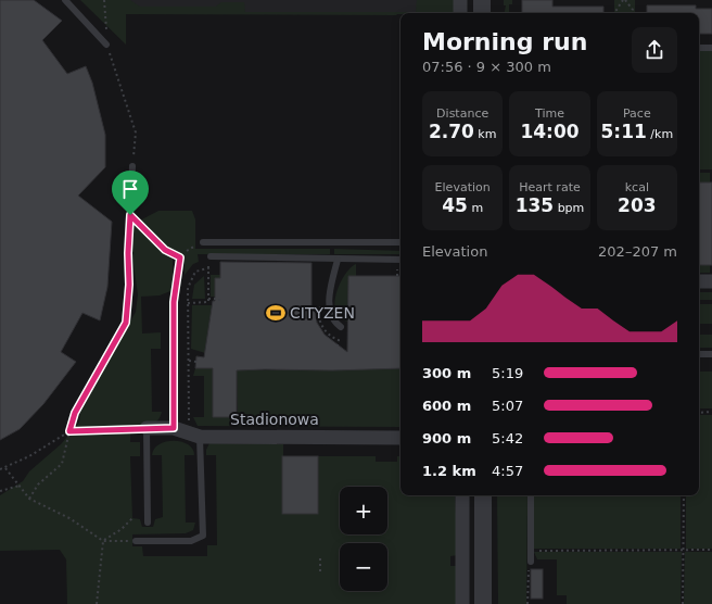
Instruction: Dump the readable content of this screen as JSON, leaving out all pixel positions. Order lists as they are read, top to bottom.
{
  "streets": {
    "street": ["Stadionowa"]
  },
  "places": {
    "sports": ["CITYZEN"]
  },
  "page": {
    "heading": ["Morning run", "07:56 · 9 × 300 m"],
    "stats": [
      ["Distance", "2.70 km"],
      ["Time", "14:00"],
      ["Pace", "5:11 /km"],
      ["Elevation", "45 m"],
      ["Heart rate", "135 bpm"],
      ["kcal", "203"]
    ],
    "chart": ["Elevation", "202–207 m"],
    "list": [
      {
        "name": "300 m",
        "note": "5:19"
      },
      {
        "name": "600 m",
        "note": "5:07"
      },
      {
        "name": "900 m",
        "note": "5:42"
      },
      {
        "name": "1.2 km",
        "note": "4:57"
      }
    ],
    "map_buttons": ["+", "−"]
  }
}
